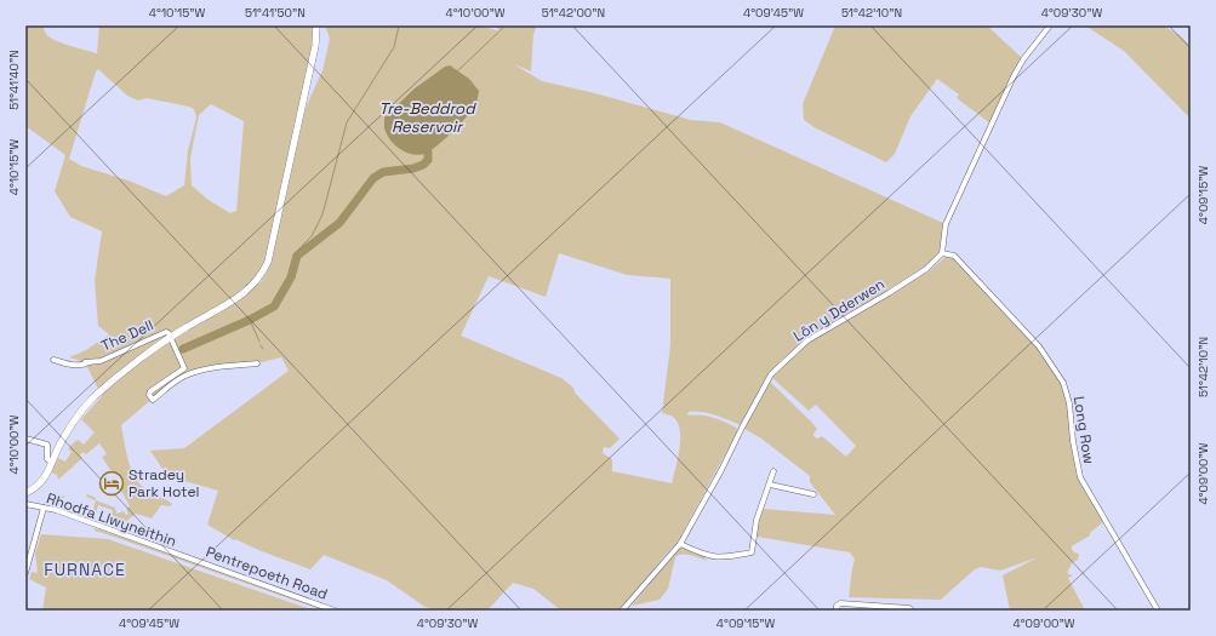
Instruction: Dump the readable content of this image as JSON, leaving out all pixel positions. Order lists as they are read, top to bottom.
{
  "streets": {
    "street": [
      "Lôn y Dderwen",
      "The Dell",
      "Long Row",
      "Rhodfa Llwyneithin",
      "Pentrepoeth Road"
    ]
  },
  "crossings": [
    ["Lôn y Dderwen", "Long Row"],
    ["Rhodfa Llwyneithin", "Pentrepoeth Road"]
  ],
  "districts": ["FURNACE"],
  "water": ["Tre-Beddrod Reservoir"],
  "places": {
    "hotel": ["Stradey Park Hotel"]
  },
  "coordinates": [
    "4°10'15\"W",
    "51°41'50\"N",
    "4°10'00\"W",
    "51°42'00\"N",
    "4°09'45\"W",
    "51°42'10\"N",
    "4°09'30\"W",
    "51°41'40\"N",
    "4°09'15\"W",
    "4°09'00\"W"
  ]
}
